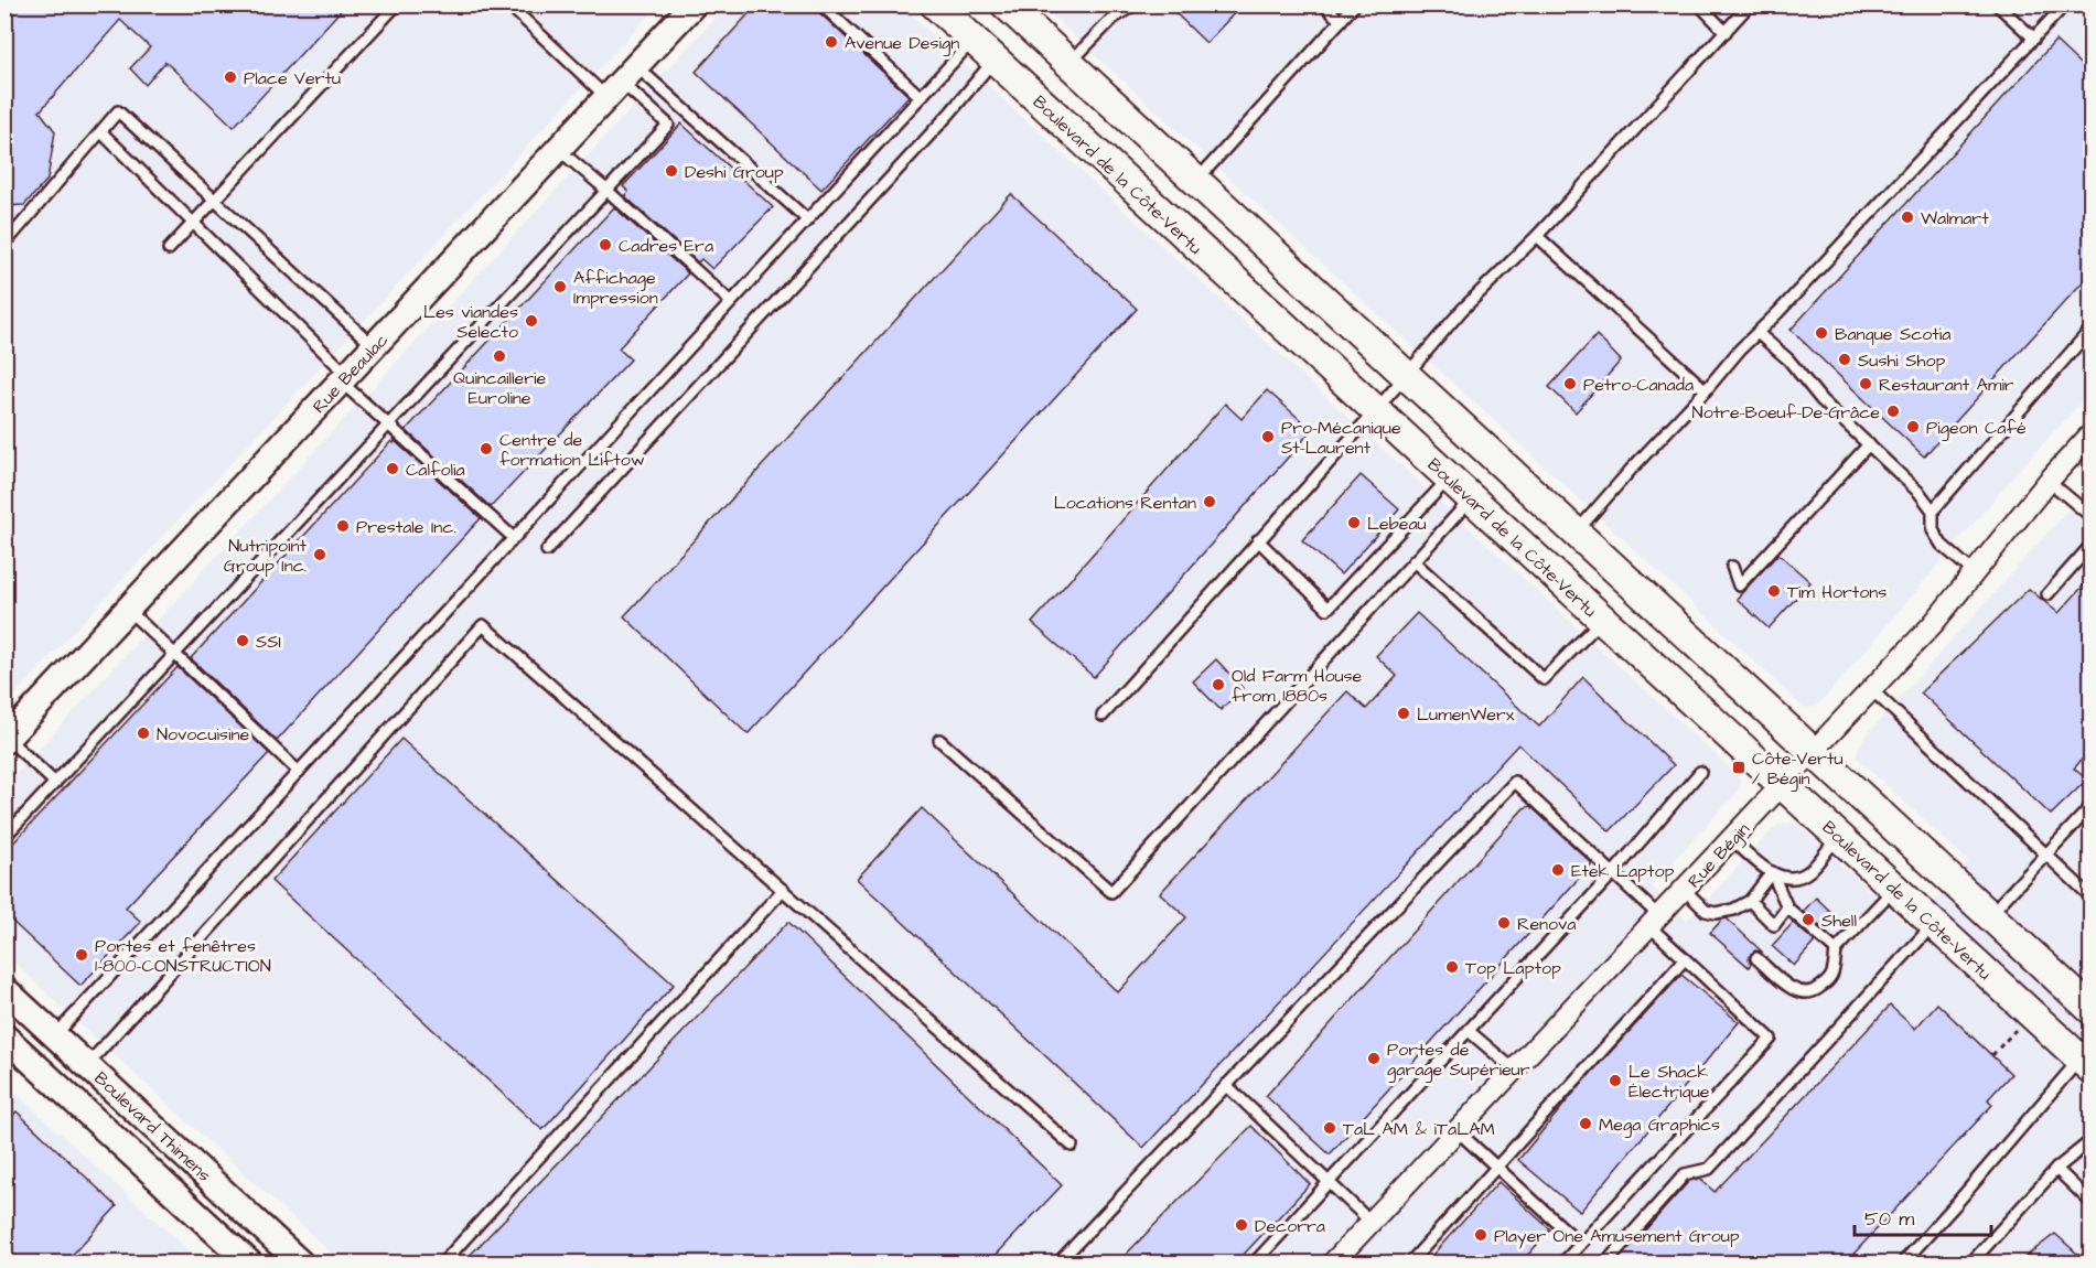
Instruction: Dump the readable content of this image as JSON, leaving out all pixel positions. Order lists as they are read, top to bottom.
{
  "streets": {
    "main road": ["Boulevard de la Côte-Vertu"],
    "street": ["Rue Beaulac", "Rue Bégin", "Boulevard Thimens"]
  },
  "crossings": [
    ["Boulevard de la Côte-Vertu", "Rue Bégin"]
  ],
  "places": {
    "other": [
      "Avenue Design",
      "Place Vertu",
      "Deshi Group",
      "Walmart",
      "Cadres Era",
      "Affichage Impression",
      "Les viandes Selecto",
      "Banque Scotia",
      "Quincaillerie Euroline",
      "Sushi Shop",
      "Petro-Canada",
      "Restaurant Amir",
      "Notre-Boeuf-De-Grâce",
      "Pigeon Café",
      "Pro-Mécanique St-Laurent",
      "Centre de formation Liftow",
      "Calfolia",
      "Locations Rentan",
      "Lebeau",
      "Prestale Inc.",
      "Nutripoint Group Inc.",
      "Tim Hortons",
      "SSI",
      "Old Farm House from 1880s",
      "LumenWerx",
      "Novocuisine",
      "Etek Laptop",
      "Shell",
      "Renova",
      "Portes et fenêtres 1-800-CONSTRUCTION",
      "Top Laptop",
      "Portes de garage Supérieur",
      "Le Shack Électrique",
      "Mega Graphics",
      "TaL AM & iTaLAM",
      "Decorra",
      "Player One Amusement Group"
    ],
    "transit": ["Côte-Vertu / Bégin"]
  },
  "scale_bar": "50 m"
}
